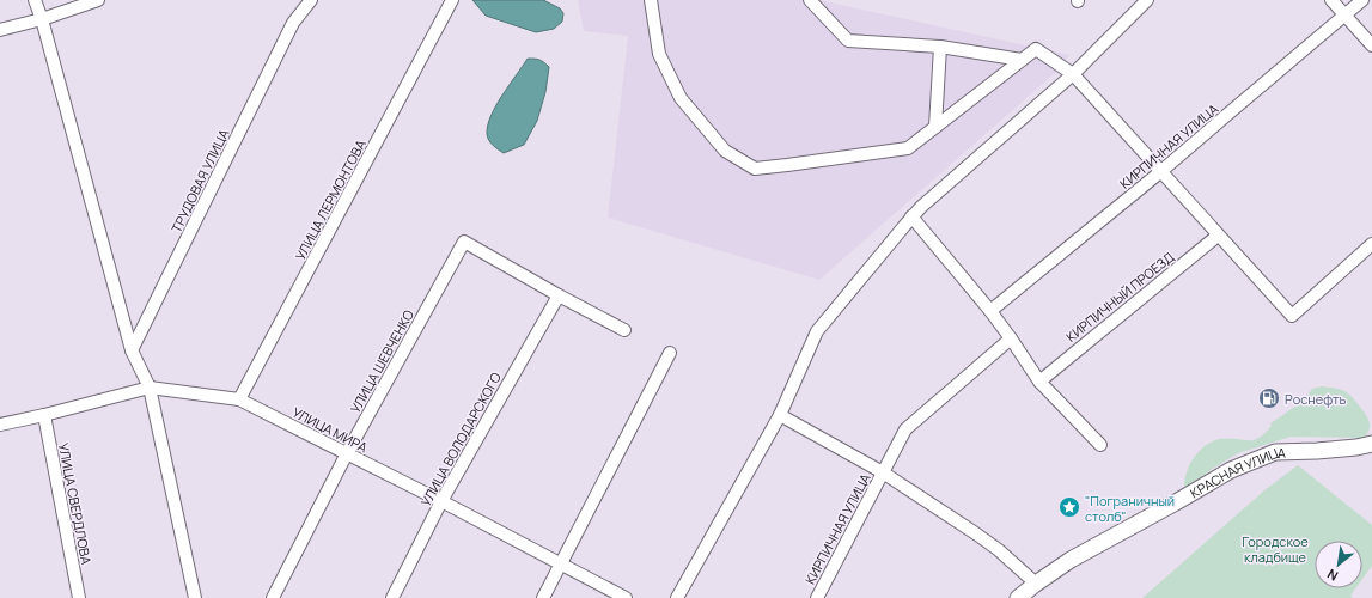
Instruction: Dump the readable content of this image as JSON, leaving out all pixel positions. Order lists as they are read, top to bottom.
{
  "streets": {
    "main road": ["КРАСНАЯ УЛИЦА"],
    "street": [
      "КИРПИЧНАЯ УЛИЦА",
      "ТРУДОВАЯ УЛИЦА",
      "УЛИЦА ЛЕРМОНТОВА",
      "КИРПИЧНЫЙ ПРОЕЗД",
      "УЛИЦА ШЕВЧЕНКО",
      "УЛИЦА МИРА",
      "УЛИЦА ВОЛОДАРСКОГО",
      "УЛИЦА СВЕРДЛОВА"
    ]
  },
  "crossings": [
    ["УЛИЦА ЛЕРМОНТОВА", "УЛИЦА МИРА"],
    ["УЛИЦА ШЕВЧЕНКО", "УЛИЦА МИРА"],
    ["УЛИЦА ШЕВЧЕНКО", "УЛИЦА ВОЛОДАРСКОГО"],
    ["УЛИЦА МИРА", "УЛИЦА ВОЛОДАРСКОГО"],
    ["УЛИЦА МИРА", "УЛИЦА СВЕРДЛОВА"]
  ],
  "parks": ["Городское кладбище"],
  "places": {
    "fuel station": ["Роснефть"],
    "place": ["\"Пограничный столб\""]
  },
  "north": "bottom left"
}
